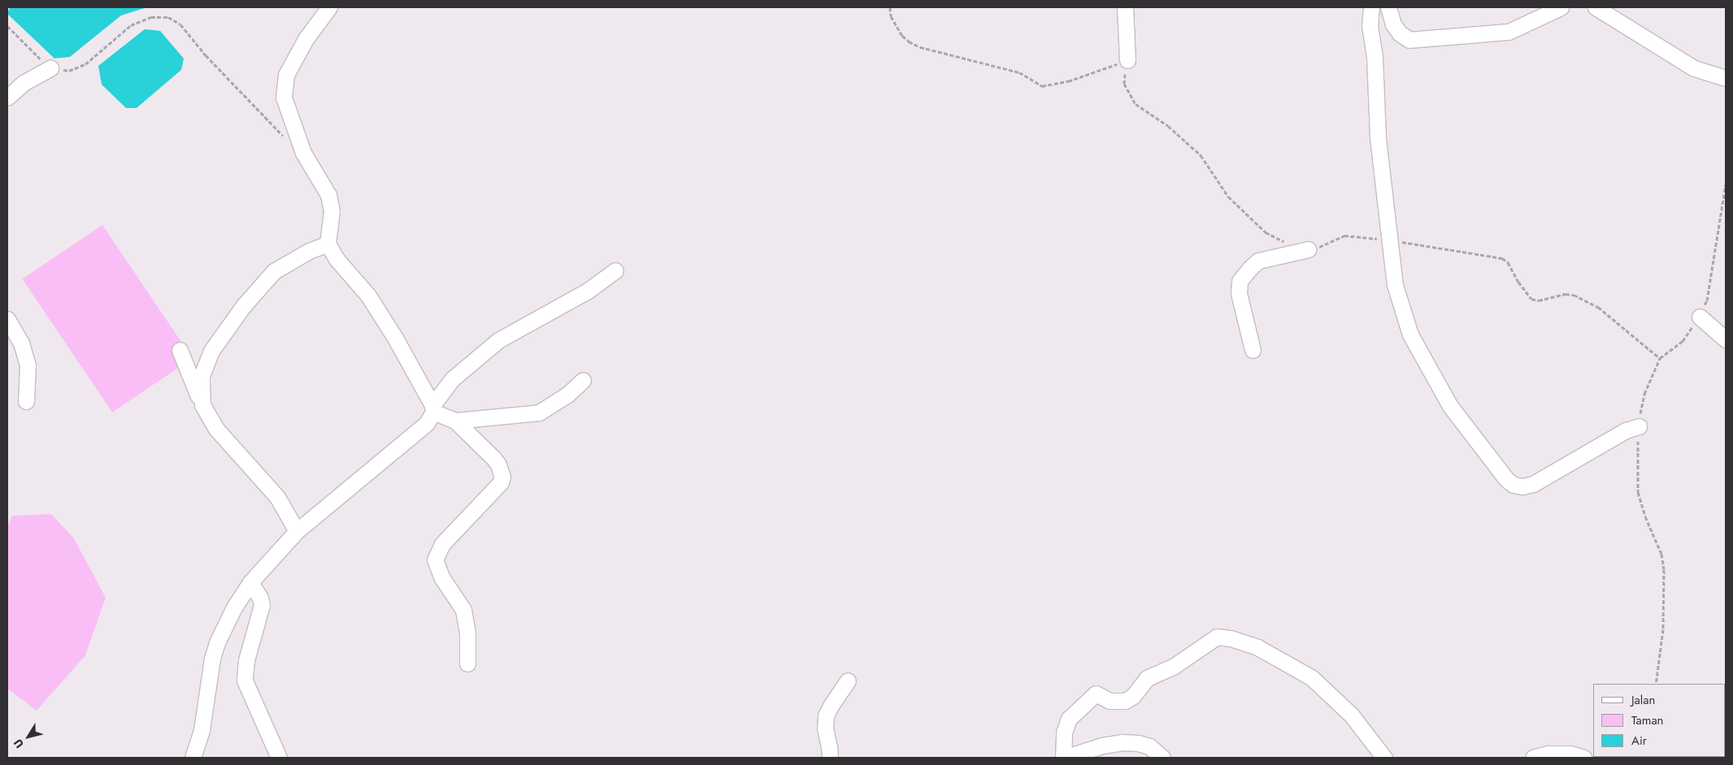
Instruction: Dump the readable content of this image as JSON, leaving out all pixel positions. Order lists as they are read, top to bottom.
{
  "legend": ["Jalan", "Taman", "Air"],
  "north": "bottom left"
}
